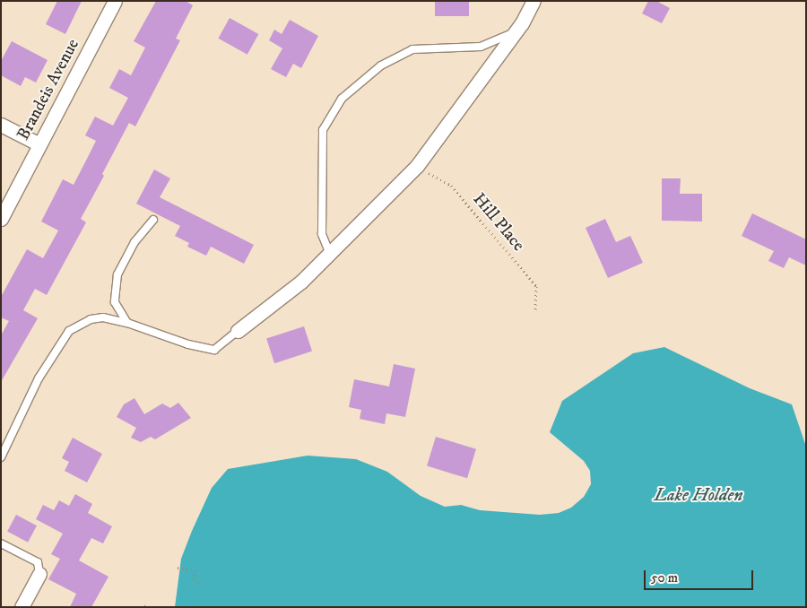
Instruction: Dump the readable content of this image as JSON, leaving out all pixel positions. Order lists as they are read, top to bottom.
{
  "streets": {
    "street": ["Brandeis Avenue"],
    "path": ["Hill Place"]
  },
  "water": ["Lake Holden"],
  "scale_bar": "50 m"
}
